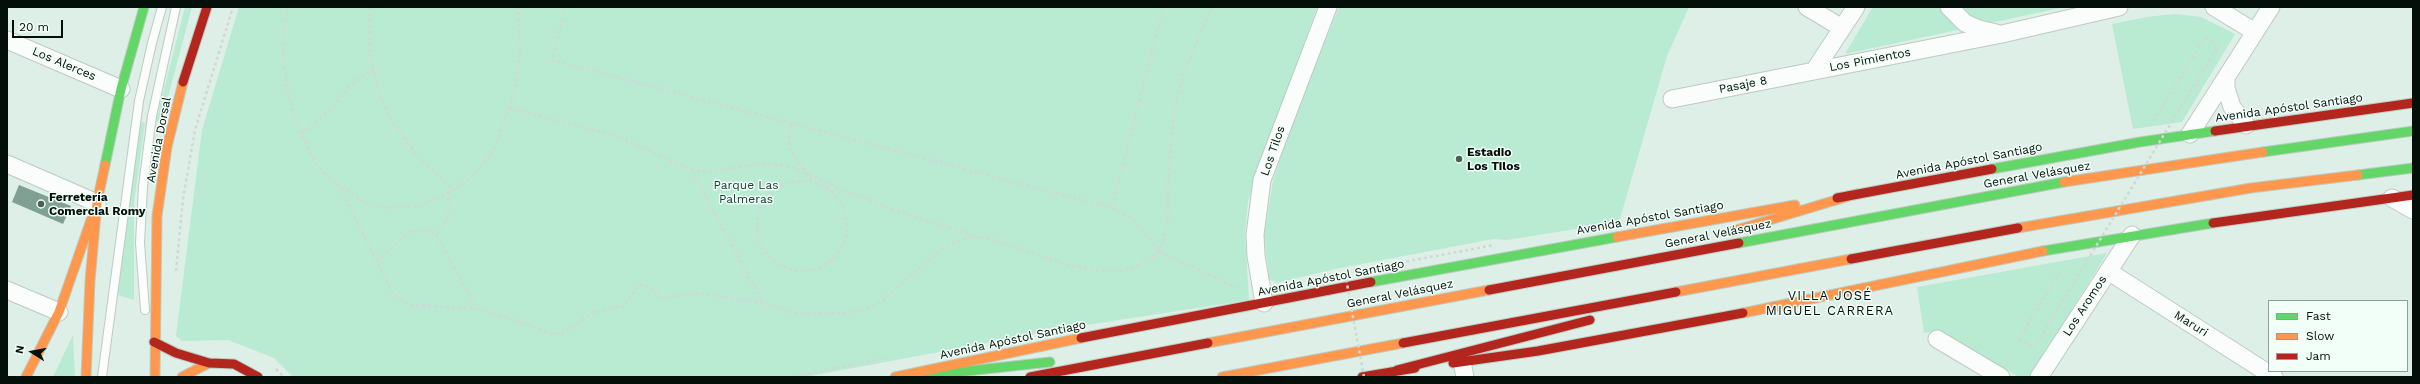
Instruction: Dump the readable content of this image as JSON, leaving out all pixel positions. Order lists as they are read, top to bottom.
{
  "streets": {
    "main road": ["Avenida Apóstol Santiago", "Avenida Dorsal", "General Velásquez"],
    "street": [
      "Los Pimientos",
      "Los Alerces",
      "Pasaje 8",
      "Los Tilos",
      "Los Aromos",
      "Maruri"
    ]
  },
  "crossings": [
    ["Los Pimientos", "Pasaje 8"],
    ["Avenida Apóstol Santiago", "Los Tilos"],
    ["Los Aromos", "Maruri"]
  ],
  "districts": ["VILLA JOSÉ MIGUEL CARRERA"],
  "parks": ["Parque Las Palmeras"],
  "places": ["Estadio Los Tilos", "Ferretería Comercial Romy"],
  "legend": ["Fast", "Slow", "Jam"],
  "scale_bar": "20 m",
  "north": "left"
}
